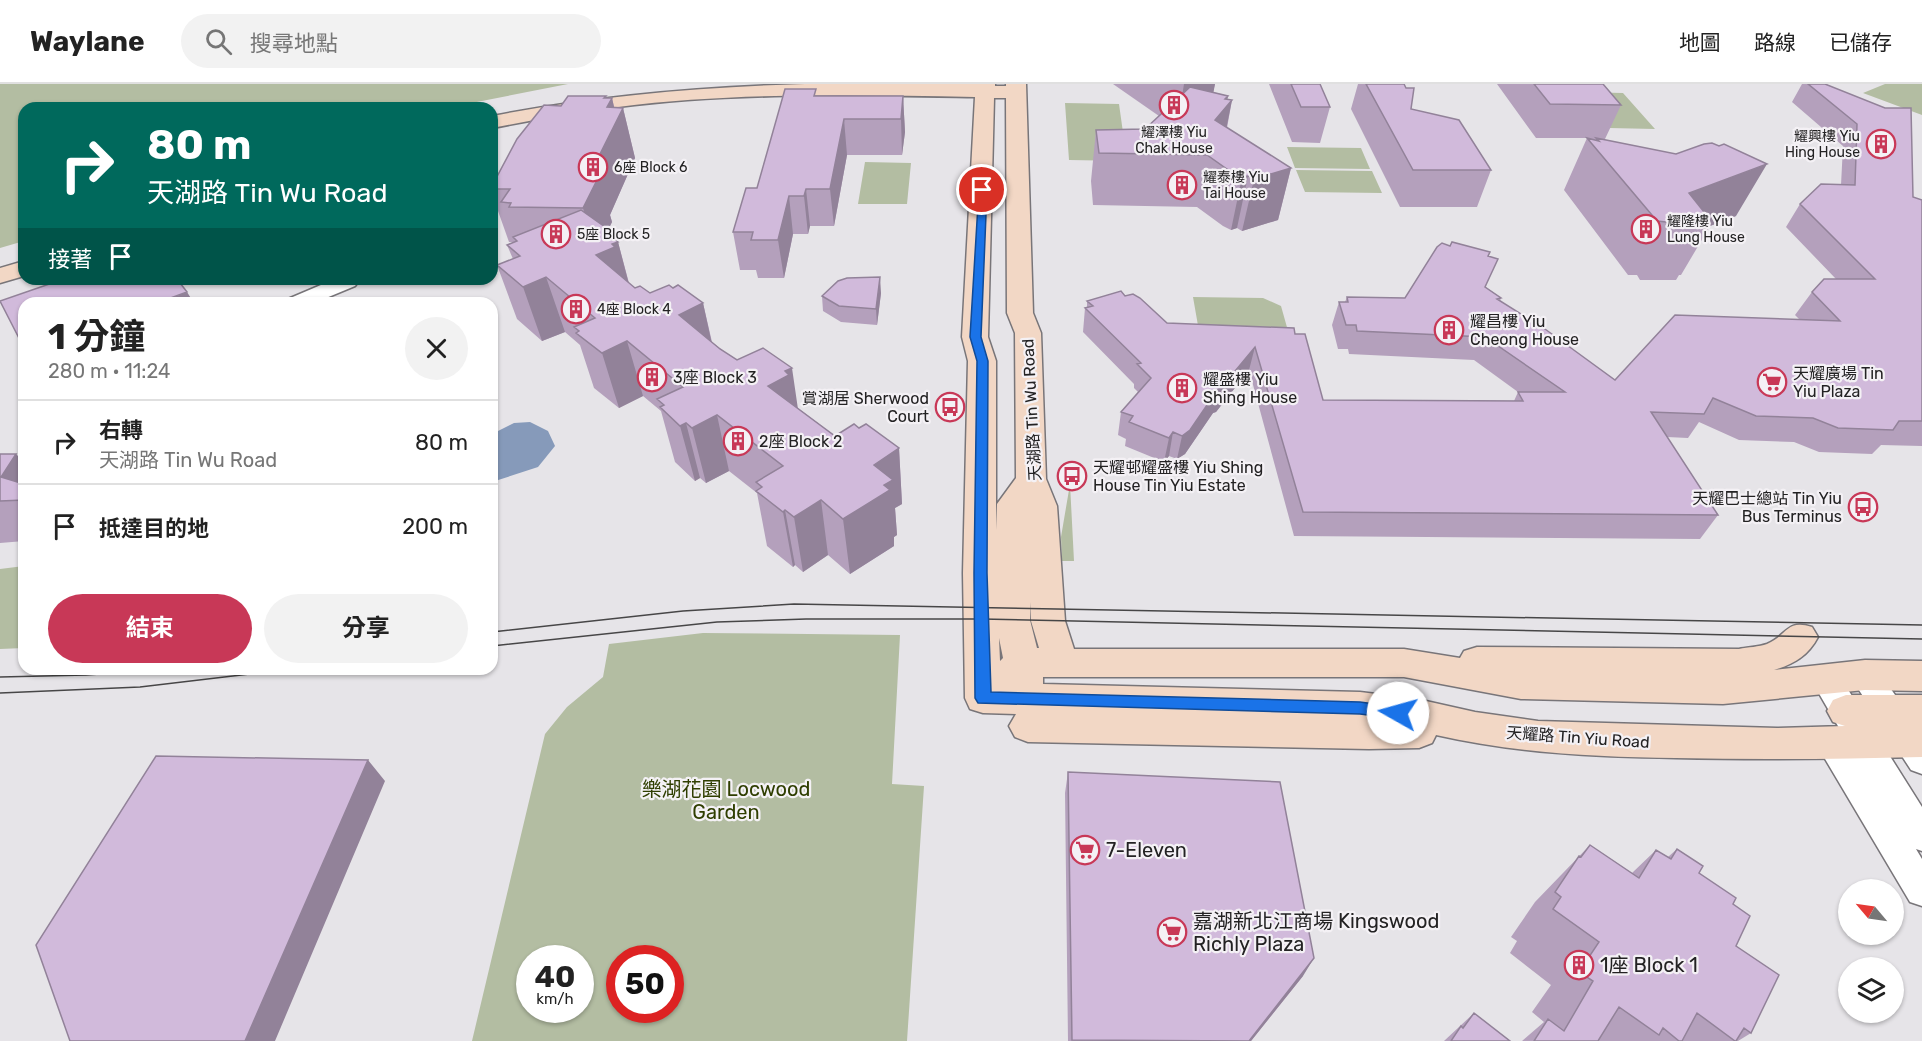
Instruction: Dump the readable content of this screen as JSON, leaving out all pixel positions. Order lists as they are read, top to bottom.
{
  "streets": {
    "main road": ["天湖路 Tin Wu Road", "天耀路 Tin Yiu Road"]
  },
  "parks": ["樂湖花園 Locwood Garden"],
  "places": {
    "building": [
      "耀澤樓 Yiu Chak House",
      "耀興樓 Yiu Hing House",
      "6座 Block 6",
      "耀泰樓 Yiu Tai House",
      "耀隆樓 Yiu Lung House",
      "5座 Block 5",
      "4座 Block 4",
      "耀昌樓 Yiu Cheong House",
      "3座 Block 3",
      "耀盛樓 Yiu Shing House",
      "2座 Block 2",
      "1座 Block 1"
    ],
    "supermarket": ["天耀廣場 Tin Yiu Plaza", "7-Eleven", "嘉湖新北江商場 Kingswood Richly Plaza"],
    "bus stop": ["賞湖居 Sherwood Court", "天耀邨耀盛樓 Yiu Shing House Tin Yiu Estate", "天耀巴士總站 Tin Yiu Bus Terminus"]
  },
  "north": "top left",
  "page": {
    "header": "Waylane",
    "search": "搜尋地點",
    "nav": ["地圖", "路線", "已儲存"],
    "turn": ["80 m", "天湖路 Tin Wu Road"],
    "then": "接著",
    "heading": ["1 分鐘", "280 m · 11:24"],
    "list": [
      {
        "name": "右轉",
        "note": "天湖路 Tin Wu Road",
        "value": "80 m"
      },
      {
        "name": "抵達目的地",
        "value": "200 m"
      }
    ],
    "buttons": ["結束", "分享"],
    "speed": "40 km/h",
    "limit": "50"
  }
}
